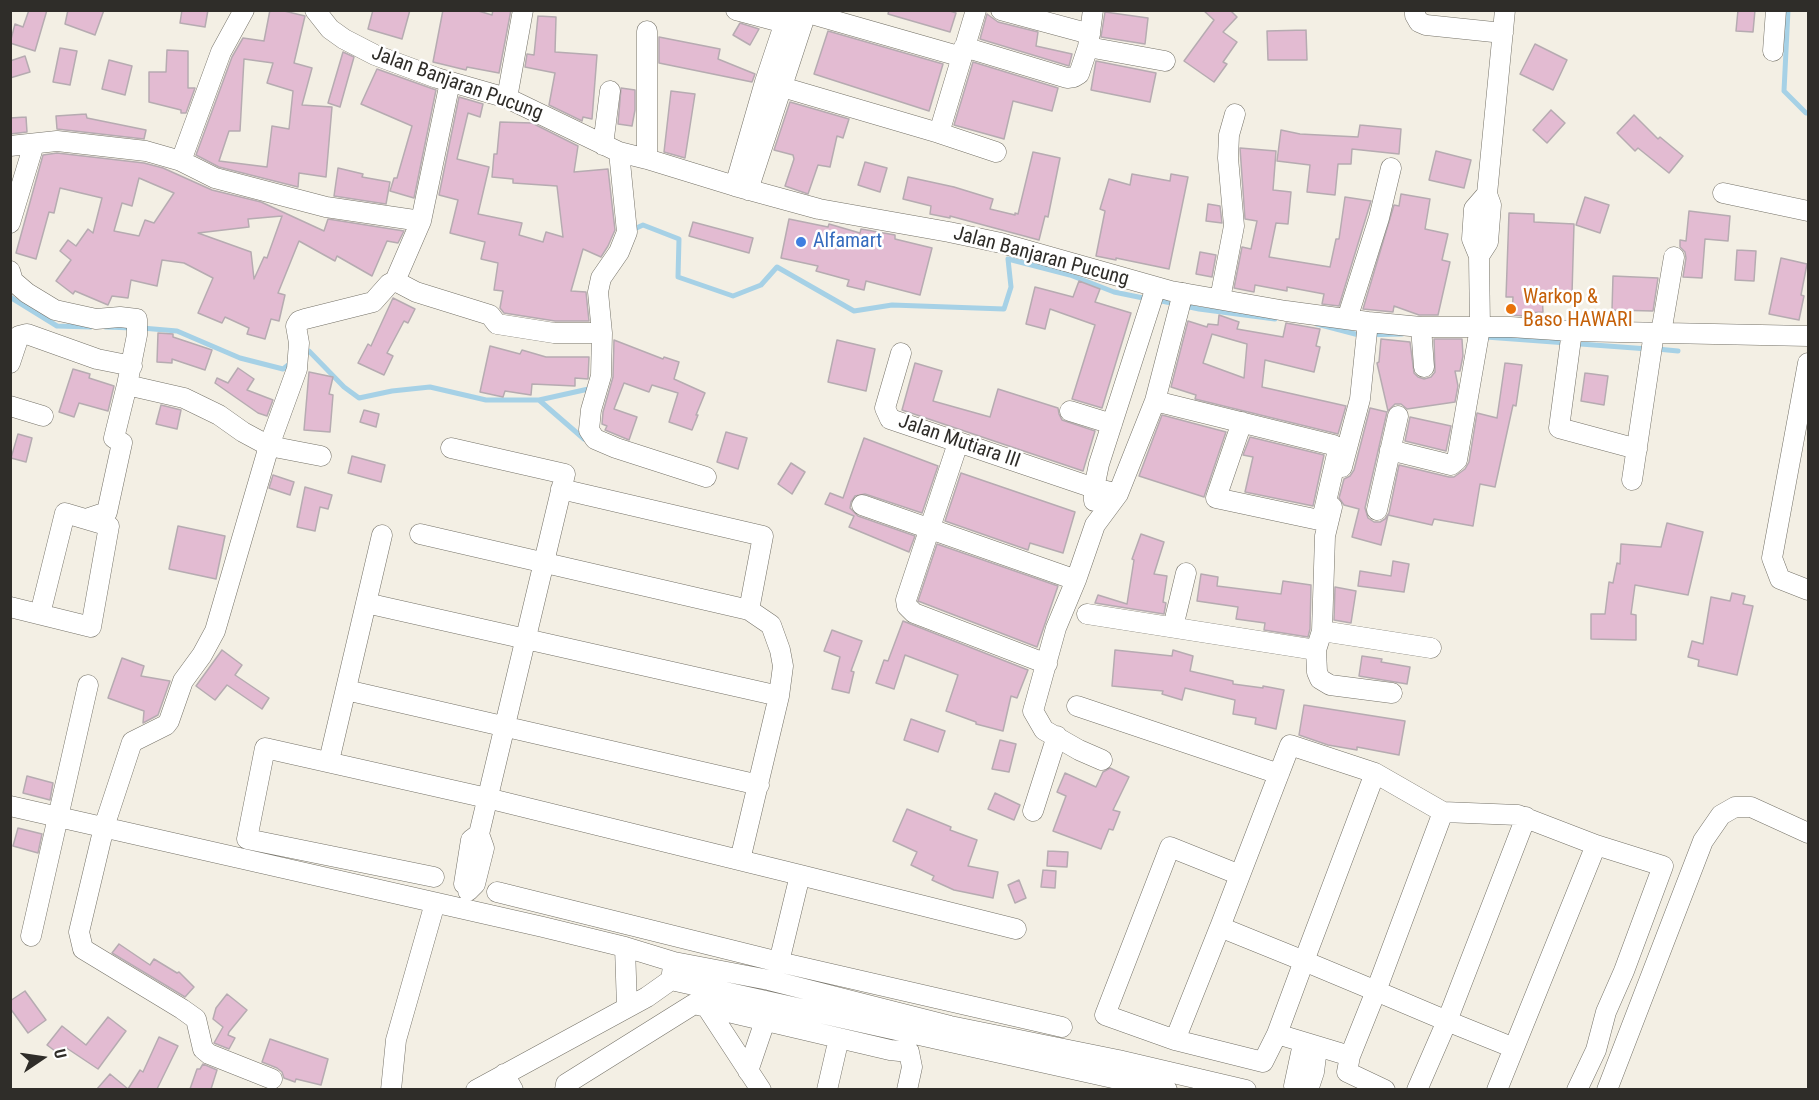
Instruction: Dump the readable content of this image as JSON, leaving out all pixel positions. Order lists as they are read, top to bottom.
{
  "streets": {
    "street": ["Jalan Banjaran Pucung", "Jalan Mutiara III"]
  },
  "places": ["Alfamart", "Warkop & Baso HAWARI"],
  "north": "right"
}
